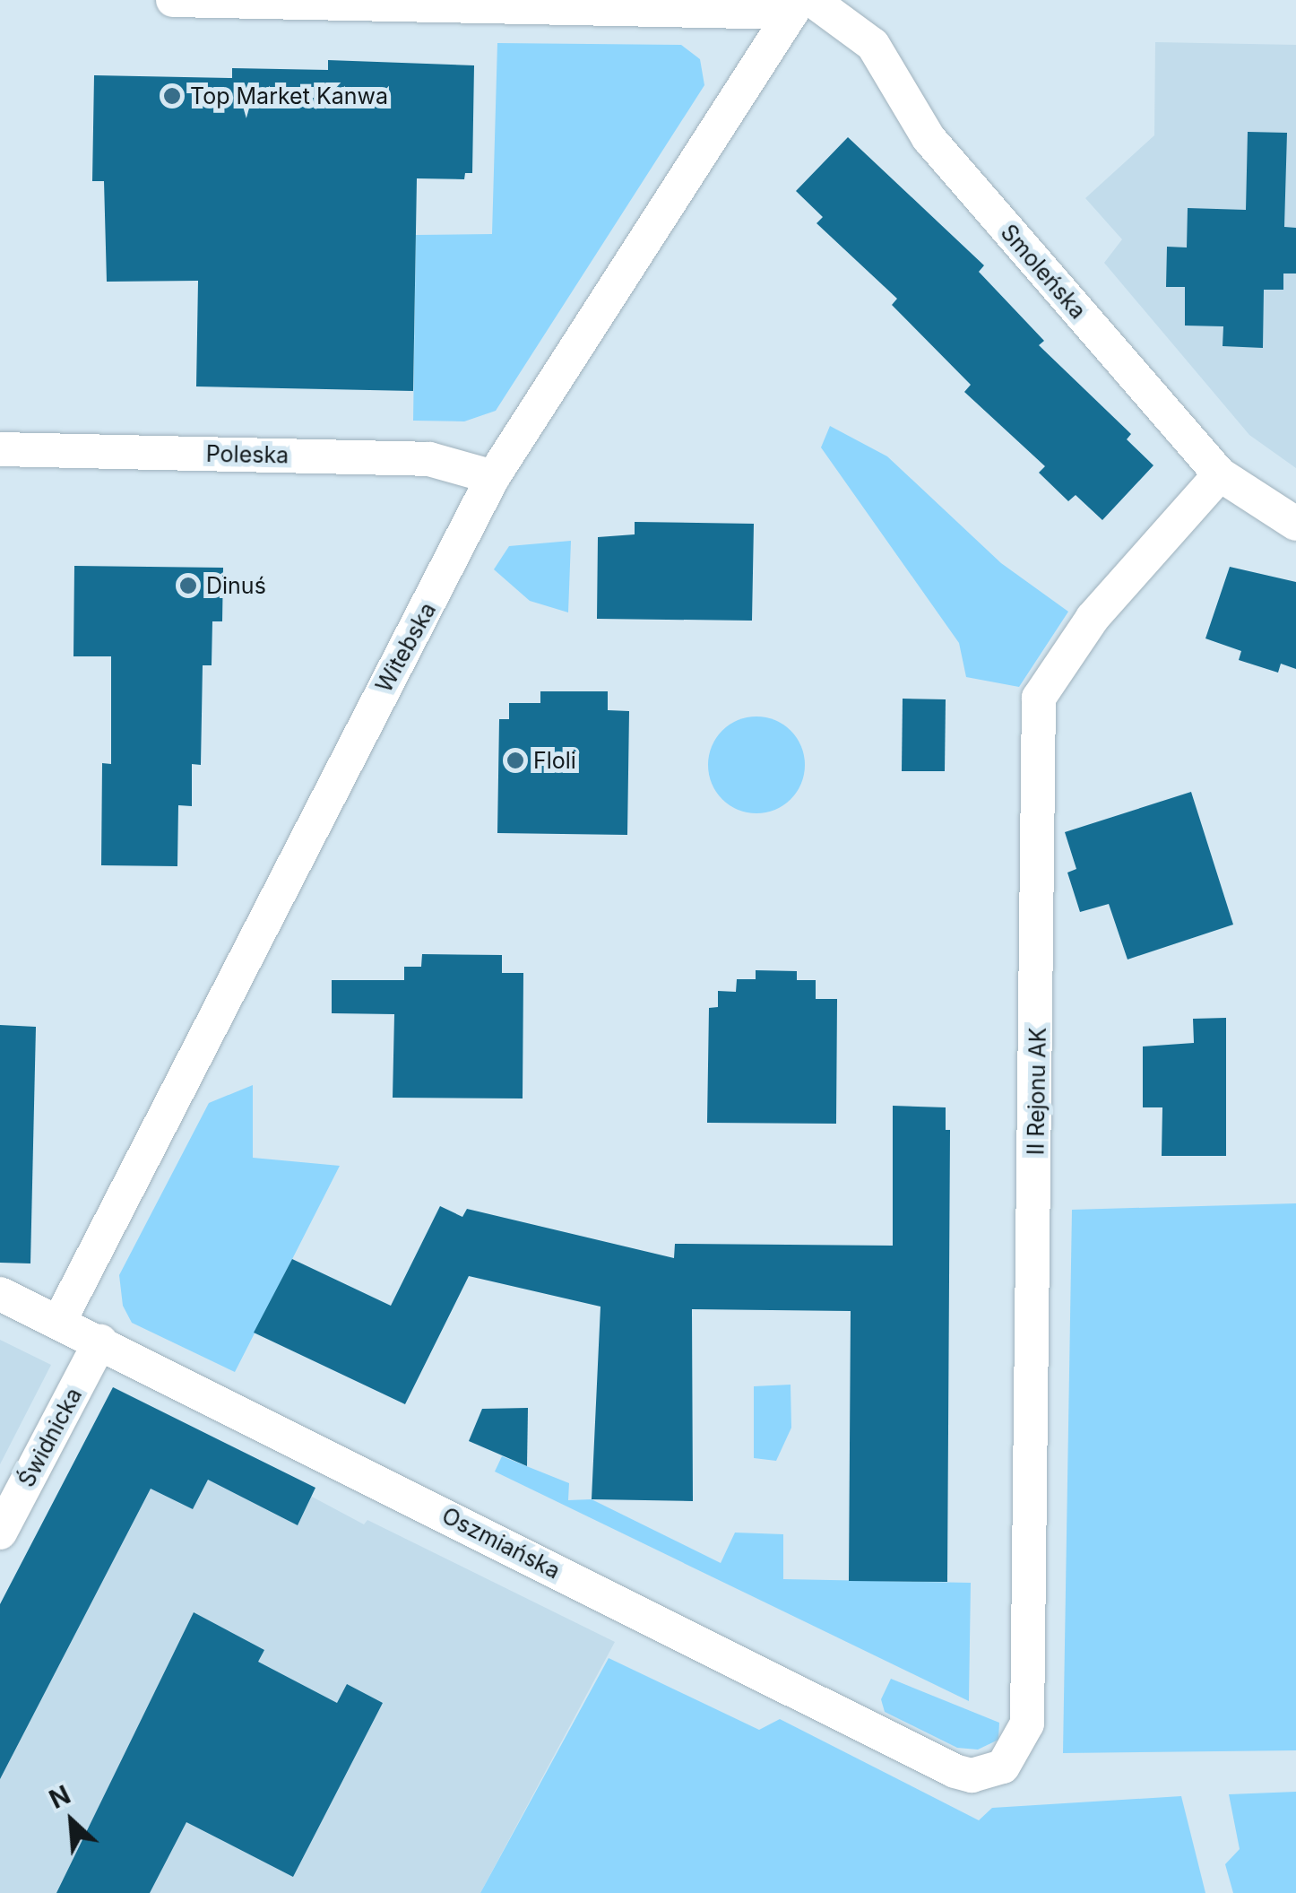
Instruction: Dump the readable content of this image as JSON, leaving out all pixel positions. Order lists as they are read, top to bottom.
{
  "streets": {
    "street": [
      "Smoleńska",
      "Poleska",
      "Witebska",
      "II Rejonu AK",
      "Świdnicka",
      "Oszmiańska"
    ]
  },
  "crossings": [
    ["Smoleńska", "Witebska"],
    ["Smoleńska", "II Rejonu AK"],
    ["Poleska", "Witebska"],
    ["Witebska", "Oszmiańska"],
    ["II Rejonu AK", "Oszmiańska"],
    ["Świdnicka", "Oszmiańska"]
  ],
  "places": ["Top Market Kanwa", "Dinuś", "Floli"],
  "north": "top left"
}
